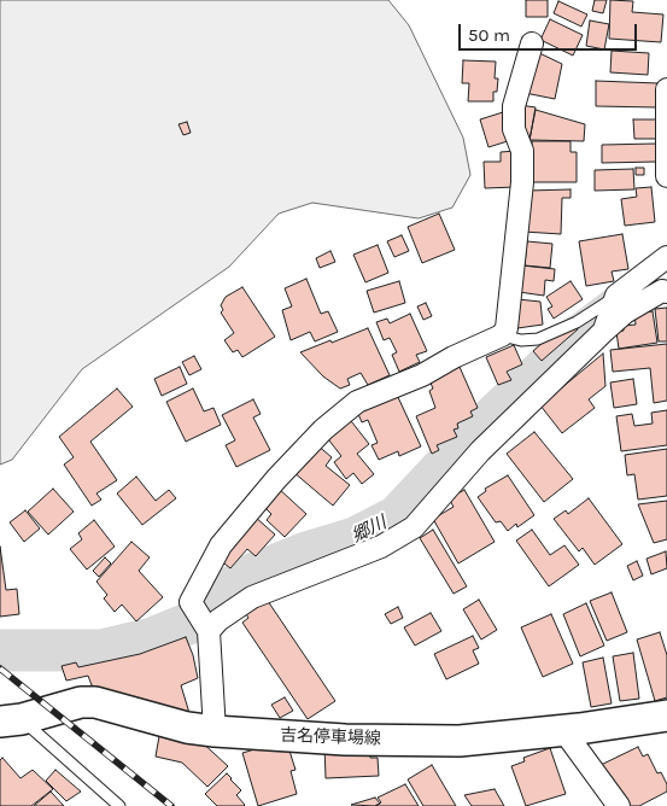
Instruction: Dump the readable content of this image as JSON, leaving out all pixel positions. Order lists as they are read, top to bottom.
{
  "streets": {
    "main road": ["吉名停車場線"]
  },
  "water": ["郷川"],
  "scale_bar": "50 m"
}
